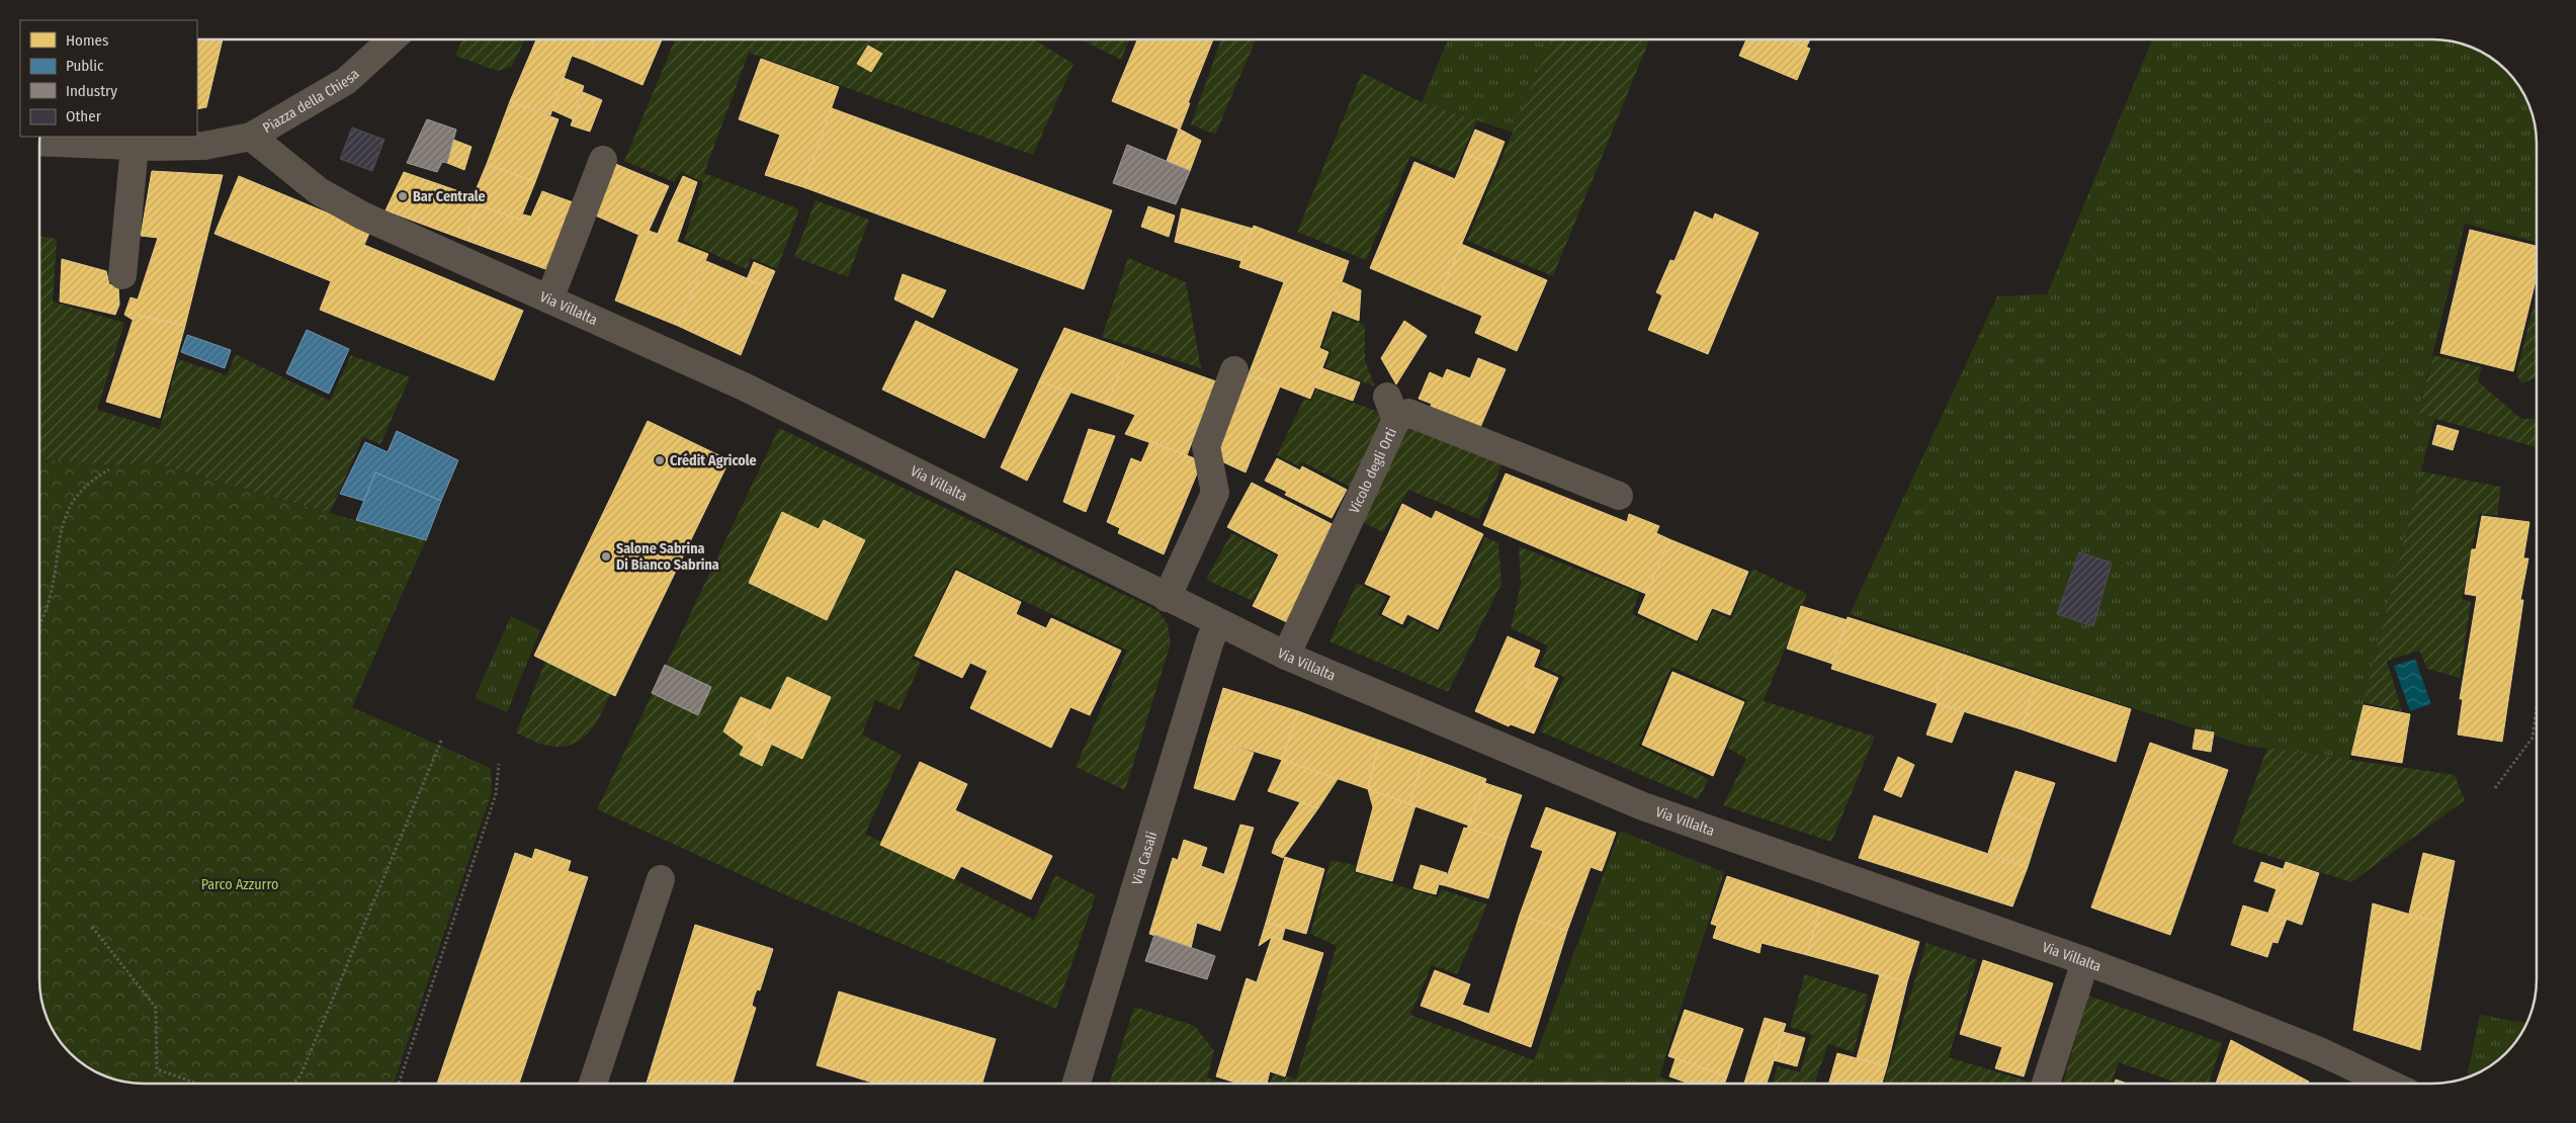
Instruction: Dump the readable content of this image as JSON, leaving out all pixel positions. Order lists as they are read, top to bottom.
{
  "streets": {
    "street": [
      "Piazza della Chiesa",
      "Via Villalta",
      "Vicolo degli Orti",
      "Via Casali"
    ]
  },
  "crossings": [
    ["Piazza della Chiesa", "Via Villalta"],
    ["Via Villalta", "Vicolo degli Orti"],
    ["Via Villalta", "Via Casali"]
  ],
  "parks": ["Parco Azzurro"],
  "places": ["Bar Centrale", "Crédit Agricole", "Salone Sabrina Di Bianco Sabrina"],
  "legend": [
    "Homes",
    "Public",
    "Industry",
    "Other"
  ]
}
